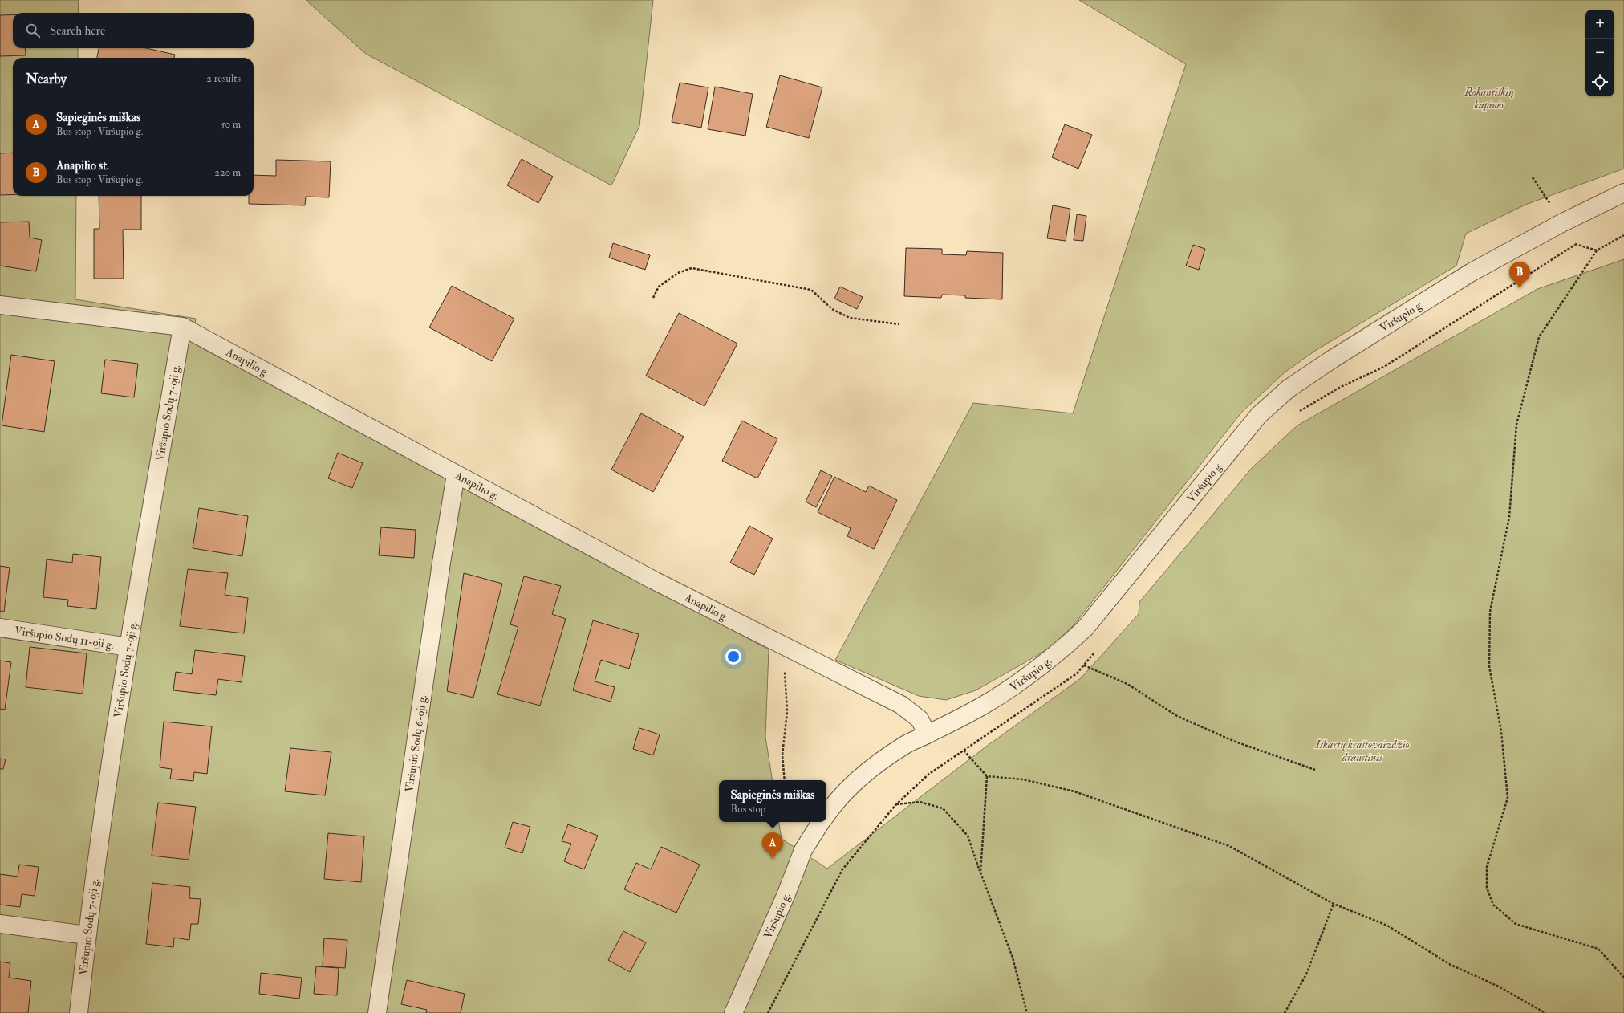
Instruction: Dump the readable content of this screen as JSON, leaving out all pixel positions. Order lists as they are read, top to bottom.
{
  "streets": {
    "street": [
      "Viršupio g.",
      "Anapilio g.",
      "Viršupio Sodų 7-oji g.",
      "Viršupio Sodų 11-oji g.",
      "Viršupio Sodų 6-oji g."
    ]
  },
  "crossings": [
    ["Viršupio g.", "Anapilio g."],
    ["Anapilio g.", "Viršupio Sodų 7-oji g."],
    ["Anapilio g.", "Viršupio Sodų 6-oji g."],
    ["Viršupio Sodų 7-oji g.", "Viršupio Sodų 11-oji g."]
  ],
  "parks": ["Rokantiškių kapinės", "Iškartų kraštovaizdžio draustinis"],
  "page": {
    "map_buttons": ["+", "−"],
    "search": "Search here",
    "heading": ["Nearby", "2 results"],
    "list": [
      {
        "mark": "A",
        "name": "Sapieginės miškas",
        "note": "Bus stop · Viršupio g.",
        "value": "50 m"
      },
      {
        "mark": "B",
        "name": "Anapilio st.",
        "note": "Bus stop · Viršupio g.",
        "value": "220 m"
      }
    ],
    "pins": ["B", "A"],
    "popup": ["Sapieginės miškas", "Bus stop"]
  }
}
